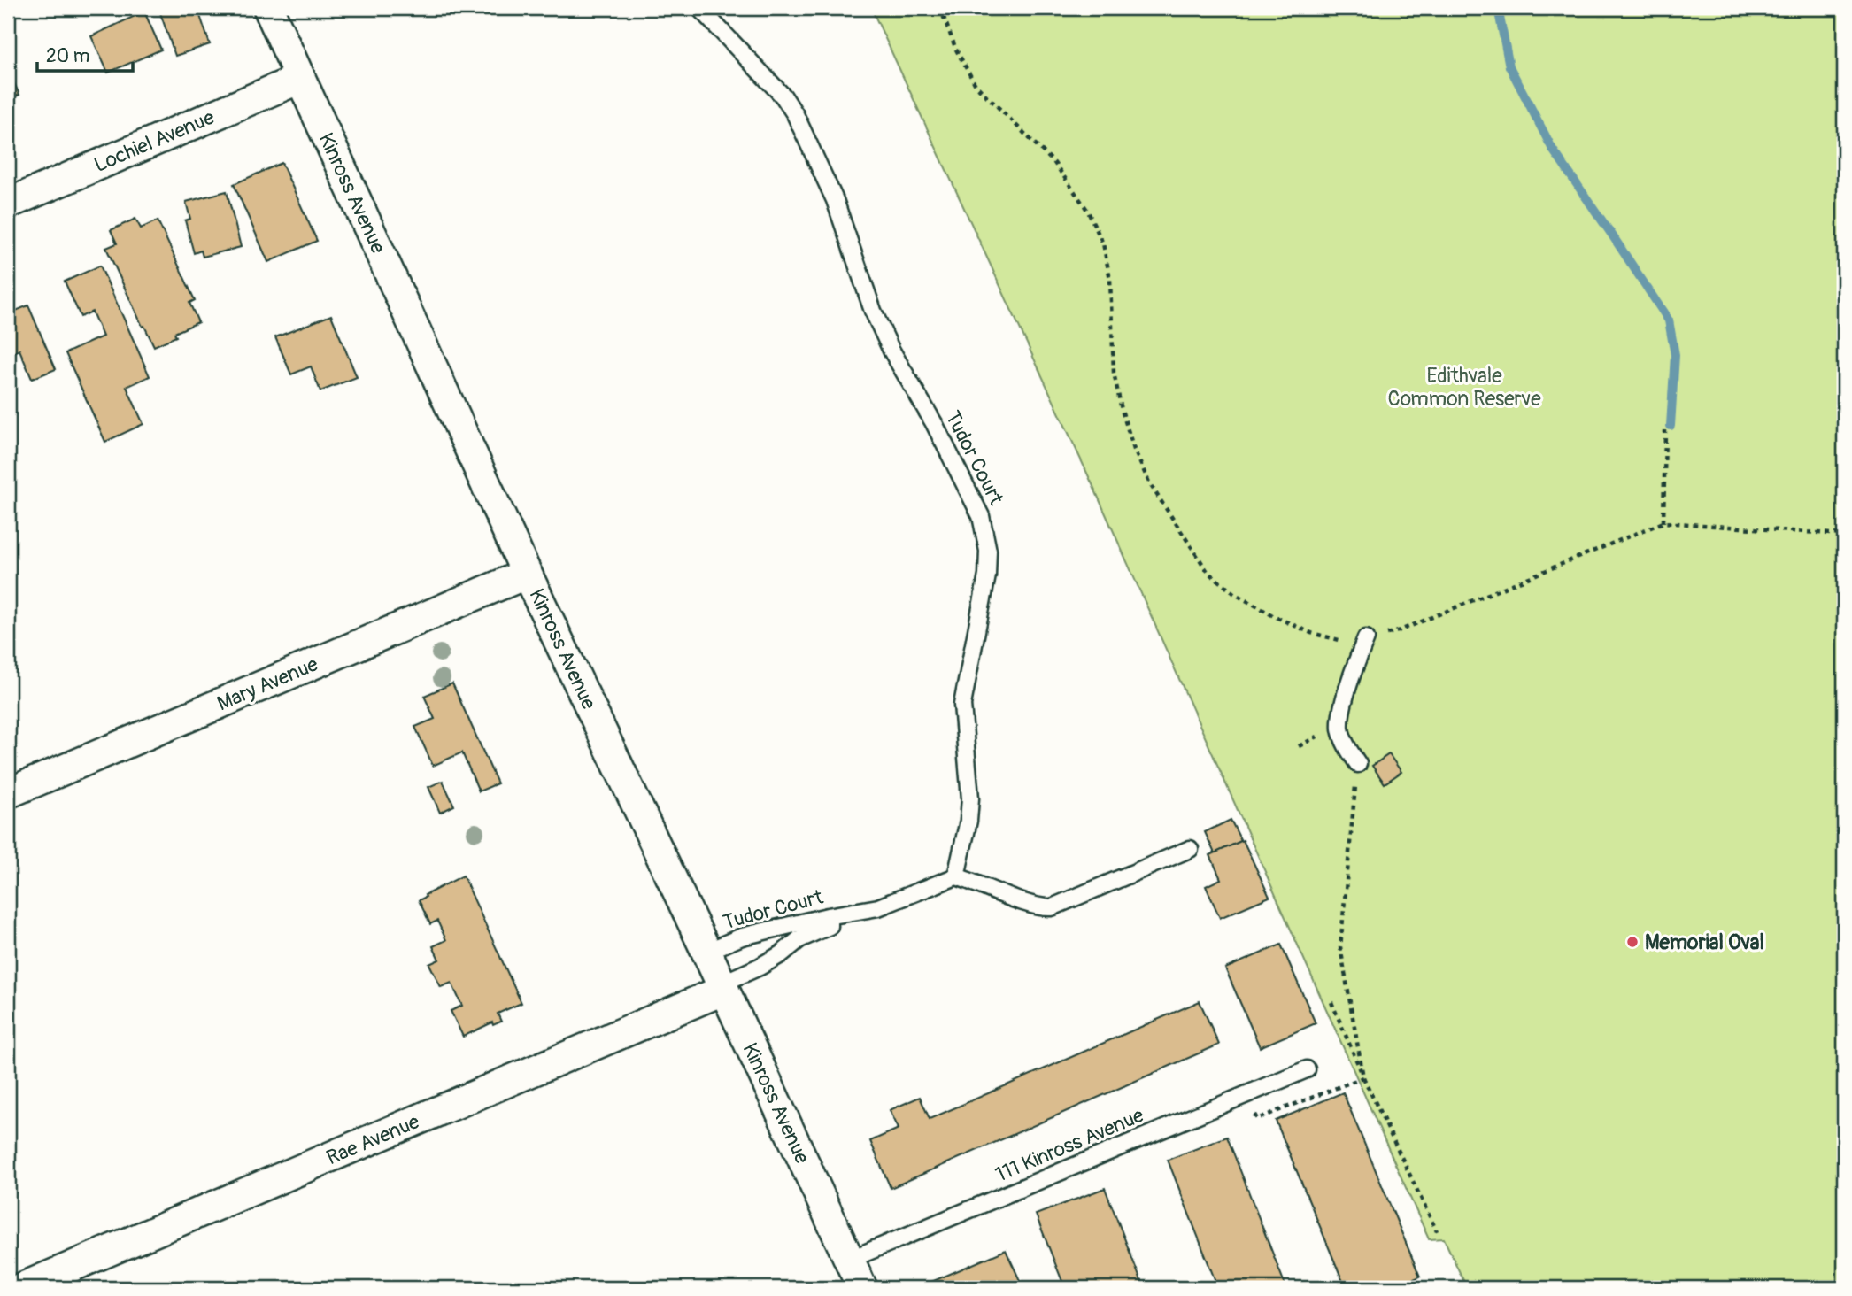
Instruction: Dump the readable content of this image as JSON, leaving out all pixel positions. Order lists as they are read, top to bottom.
{
  "streets": {
    "street": [
      "Lochiel Avenue",
      "Kinross Avenue",
      "Mary Avenue",
      "Rae Avenue"
    ],
    "lane": ["Tudor Court", "111 Kinross Avenue"]
  },
  "crossings": [
    ["Lochiel Avenue", "Kinross Avenue"],
    ["Kinross Avenue", "Tudor Court"],
    ["Kinross Avenue", "Mary Avenue"],
    ["Kinross Avenue", "Rae Avenue"],
    ["Kinross Avenue", "111 Kinross Avenue"],
    ["Tudor Court", "Rae Avenue"]
  ],
  "parks": ["Edithvale Common Reserve"],
  "places": ["Memorial Oval"],
  "scale_bar": "20 m"
}
